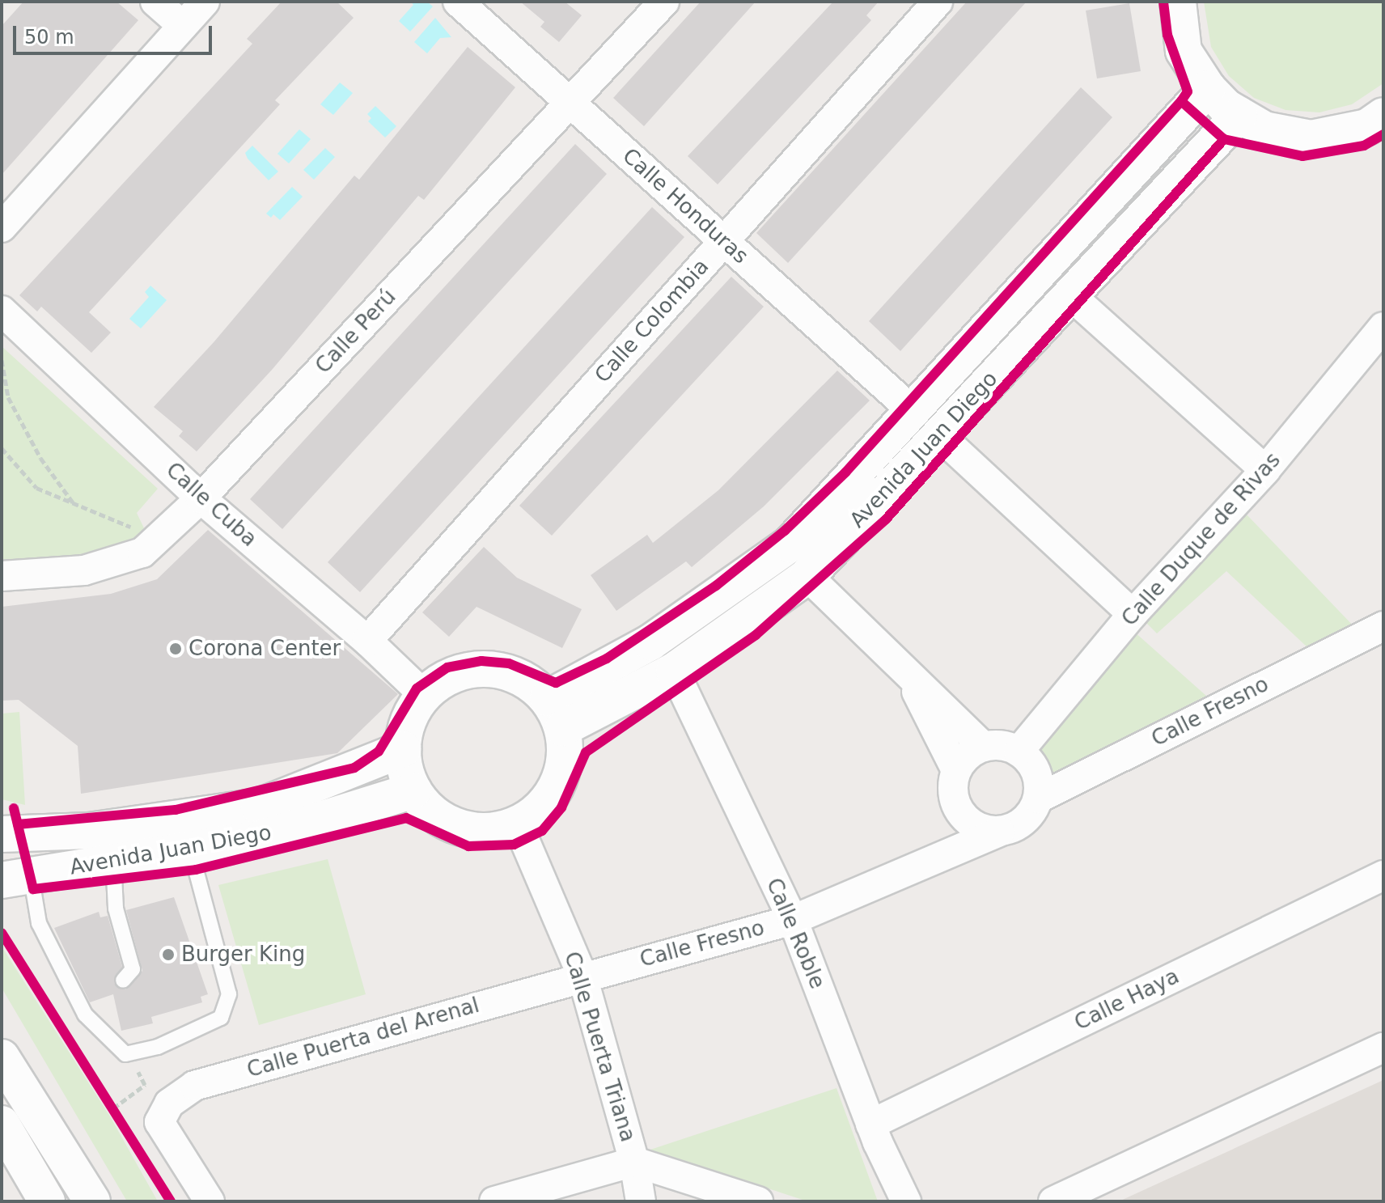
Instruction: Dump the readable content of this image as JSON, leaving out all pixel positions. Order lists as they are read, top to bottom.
{
  "streets": {
    "street": [
      "Calle Honduras",
      "Calle Colombia",
      "Calle Perú",
      "Avenida Juan Diego",
      "Calle Cuba",
      "Calle Duque de Rivas",
      "Calle Fresno",
      "Calle Roble",
      "Calle Haya",
      "Calle Puerta del Arenal",
      "Calle Puerta Triana"
    ]
  },
  "crossings": [
    ["Calle Honduras", "Calle Colombia"],
    ["Calle Honduras", "Calle Perú"],
    ["Calle Honduras", "Avenida Juan Diego"],
    ["Calle Colombia", "Calle Cuba"],
    ["Calle Perú", "Calle Cuba"],
    ["Avenida Juan Diego", "Calle Cuba"],
    ["Avenida Juan Diego", "Calle Roble"],
    ["Avenida Juan Diego", "Calle Puerta Triana"],
    ["Calle Cuba", "Calle Puerta Triana"],
    ["Calle Duque de Rivas", "Calle Fresno"],
    ["Calle Fresno", "Calle Roble"],
    ["Calle Fresno", "Calle Puerta del Arenal"],
    ["Calle Fresno", "Calle Puerta Triana"],
    ["Calle Roble", "Calle Haya"],
    ["Calle Puerta del Arenal", "Calle Puerta Triana"]
  ],
  "places": ["Corona Center", "Burger King"],
  "scale_bar": "50 m"
}
